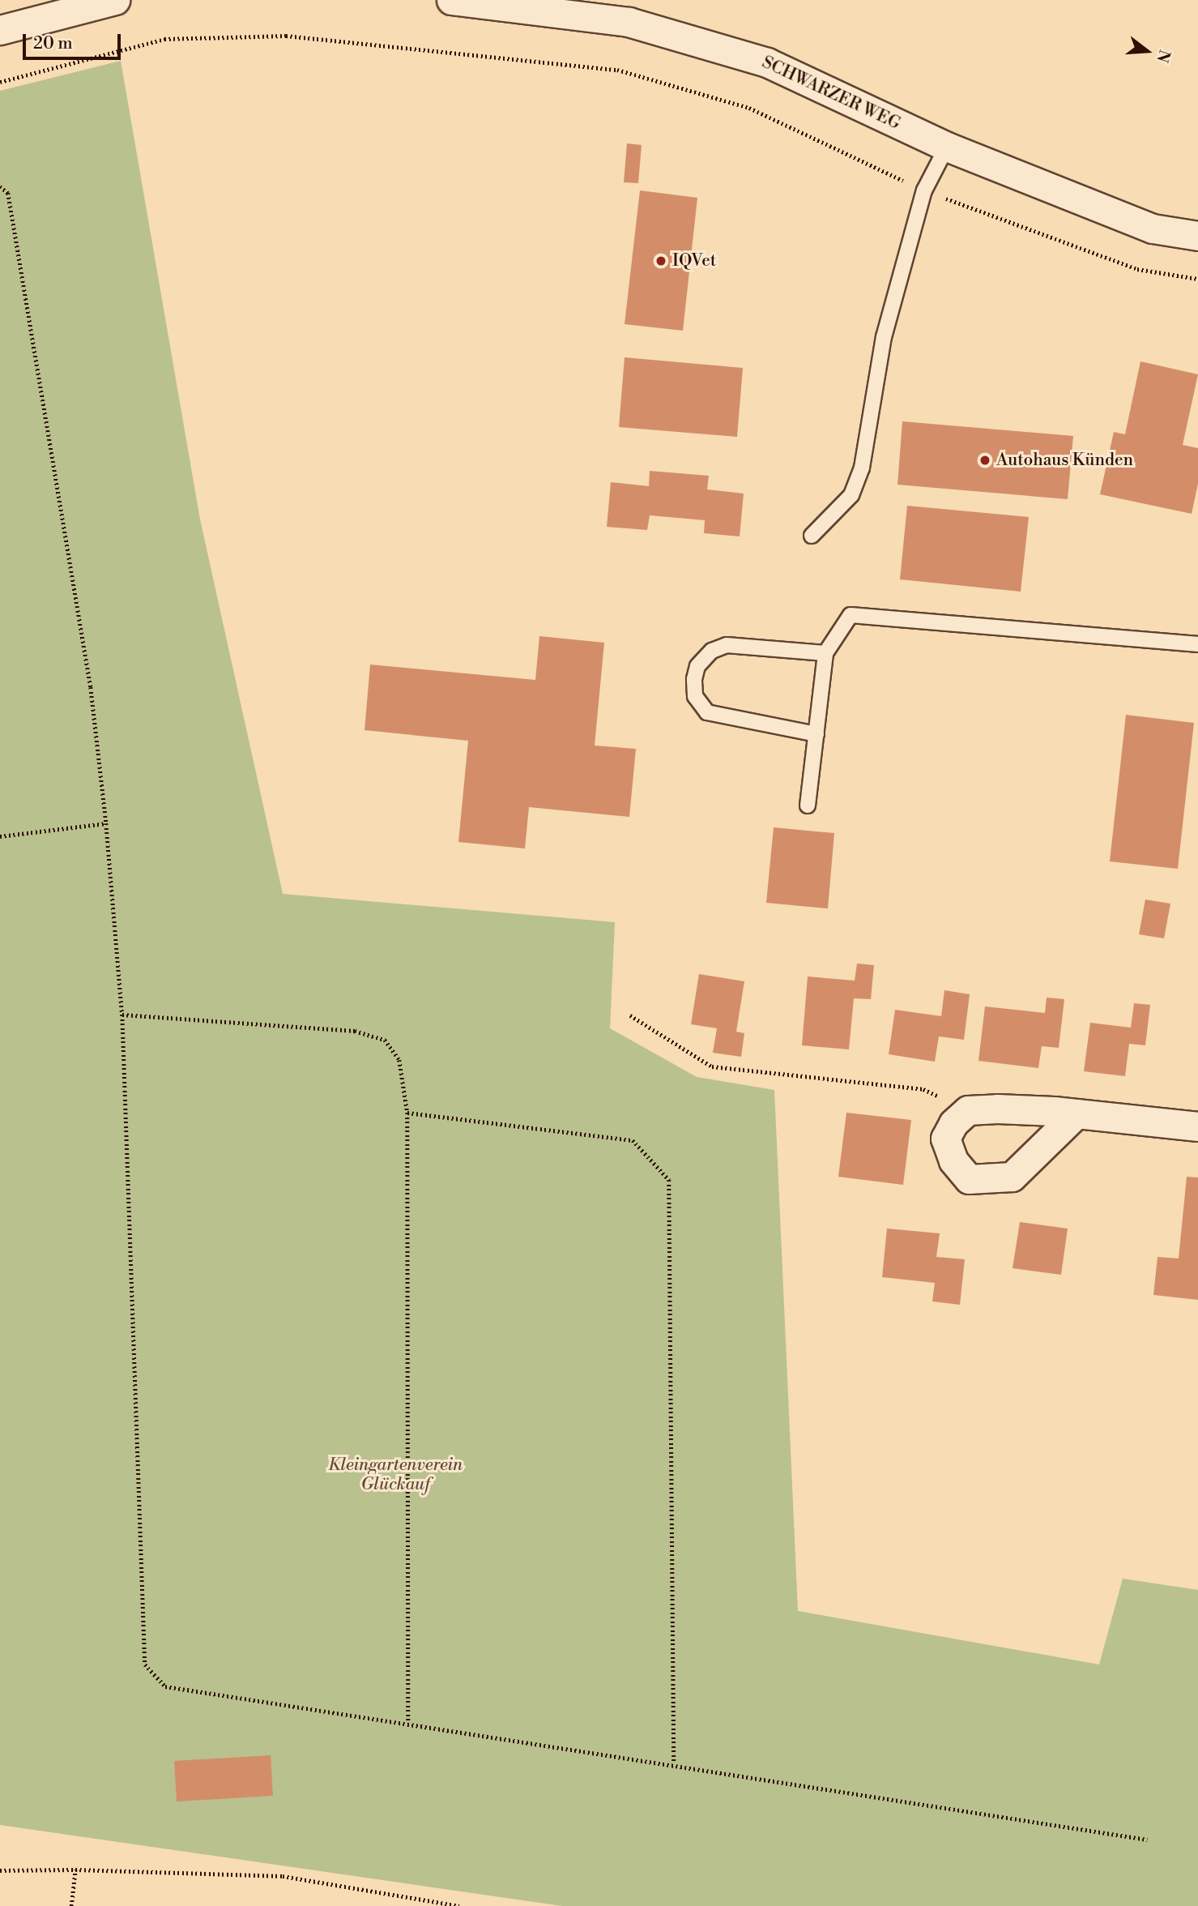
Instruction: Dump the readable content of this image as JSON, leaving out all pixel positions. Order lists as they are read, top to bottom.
{
  "streets": {
    "street": ["SCHWARZER WEG"]
  },
  "parks": ["Kleingartenverein Glückauf"],
  "places": ["IQVet", "Autohaus Künden"],
  "scale_bar": "20 m",
  "north": "right"
}
